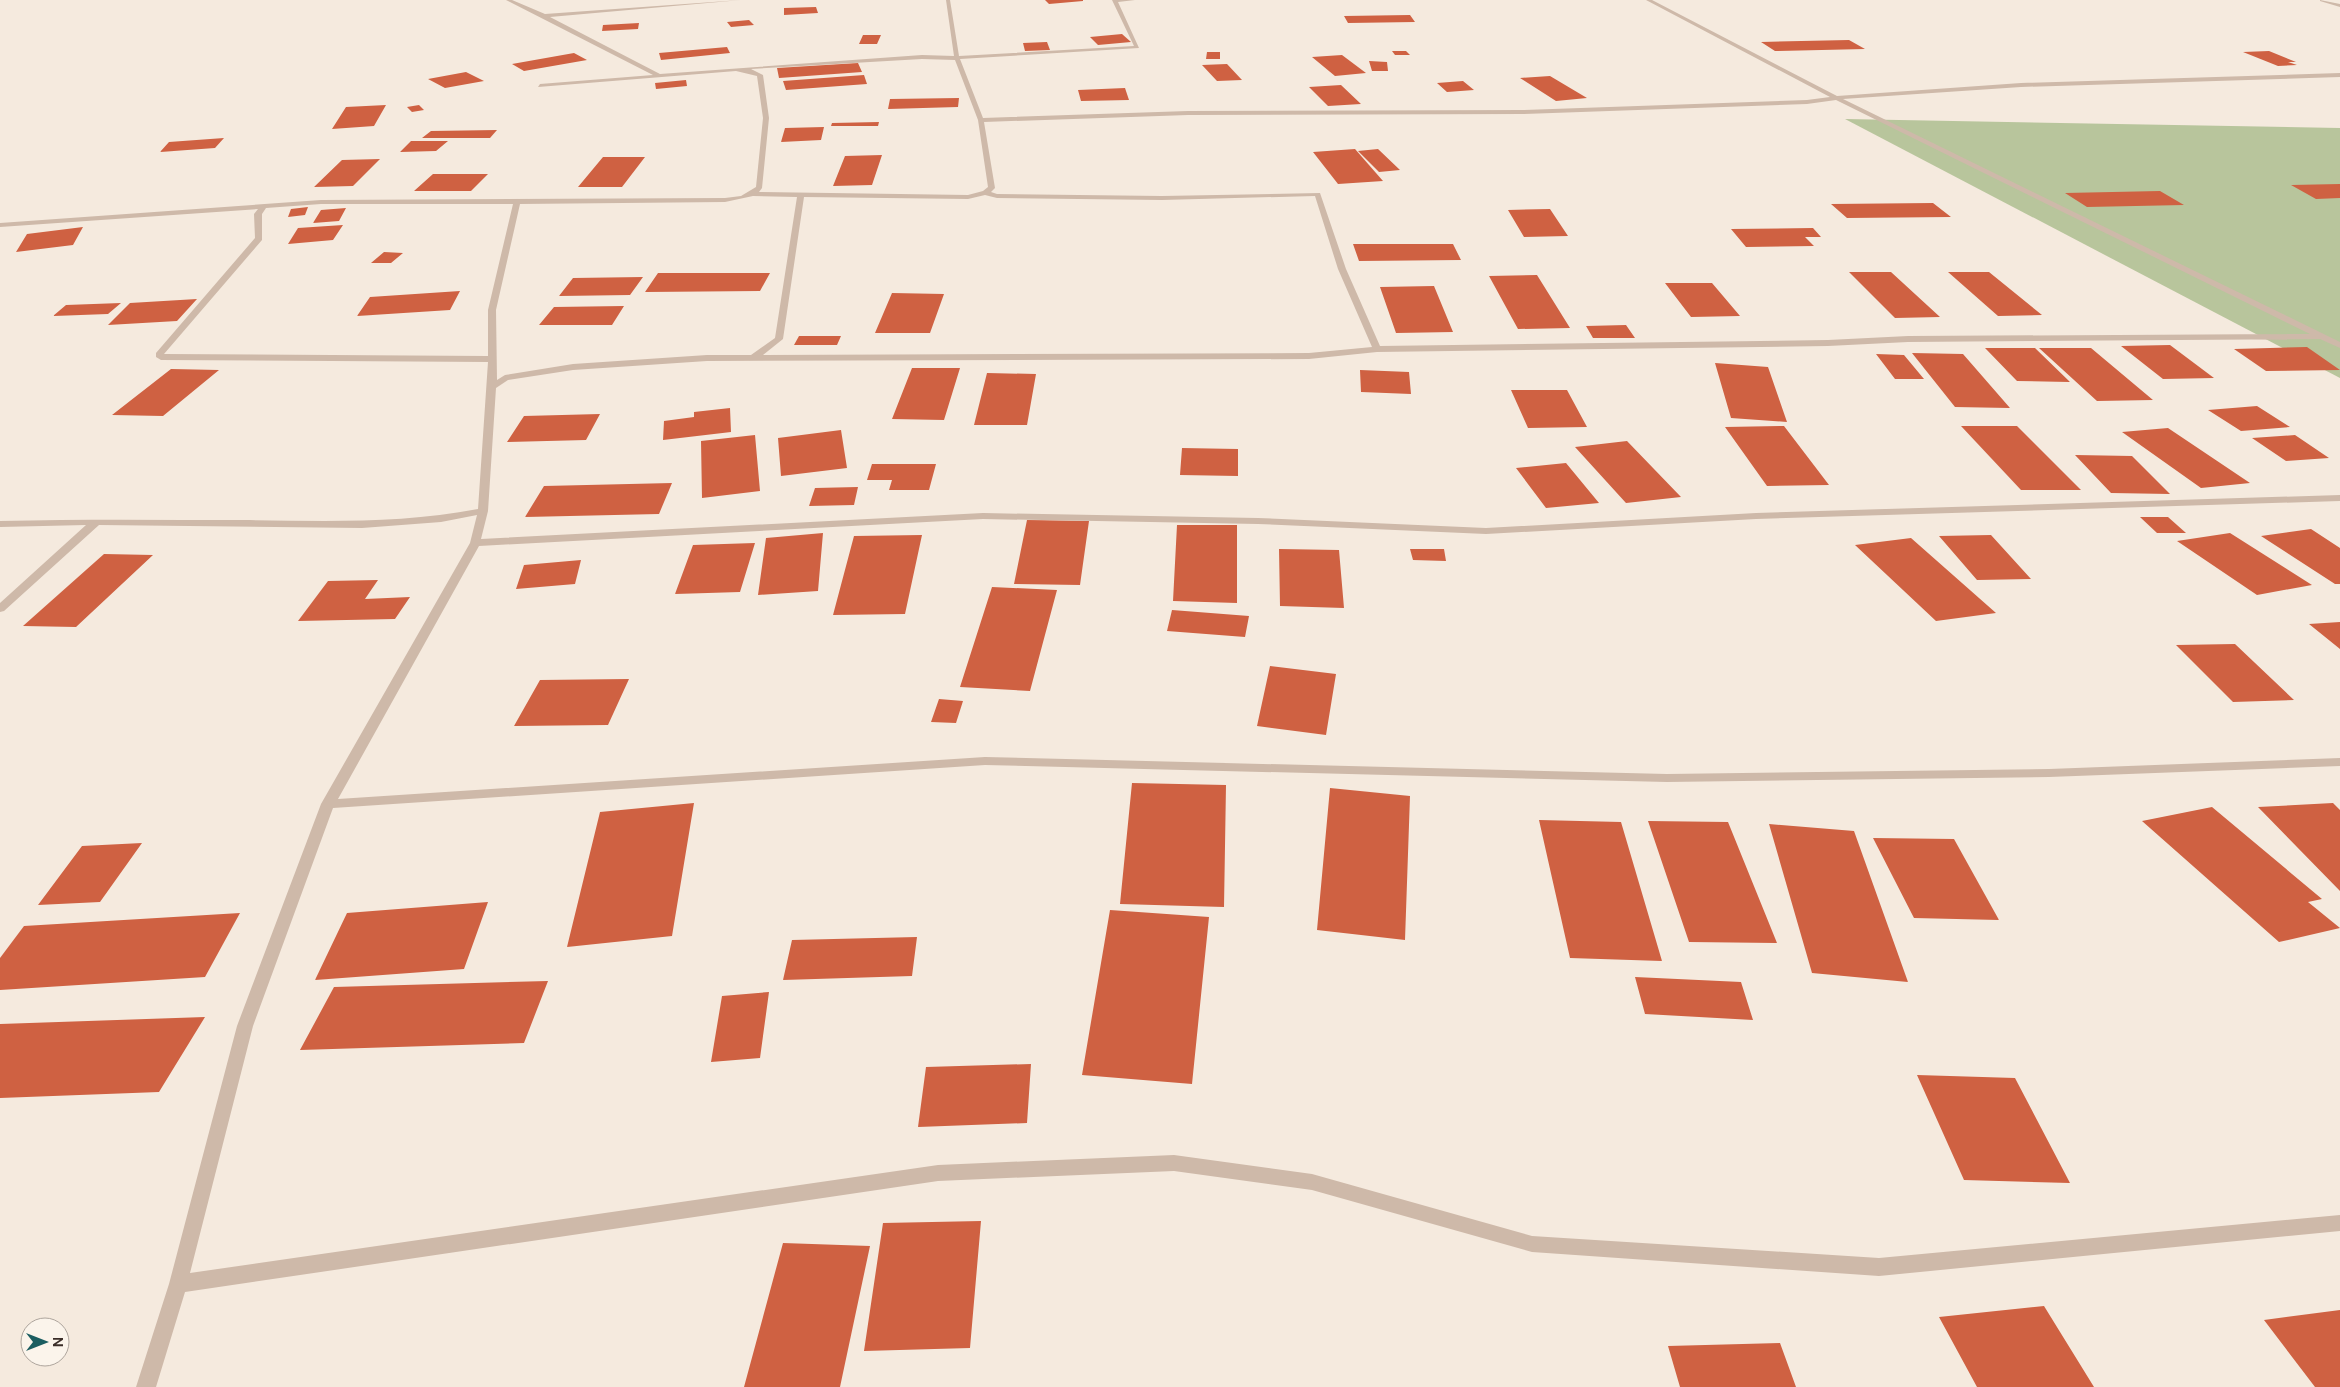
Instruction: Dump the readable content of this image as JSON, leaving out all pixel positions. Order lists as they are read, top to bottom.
{
  "north": "right"
}
